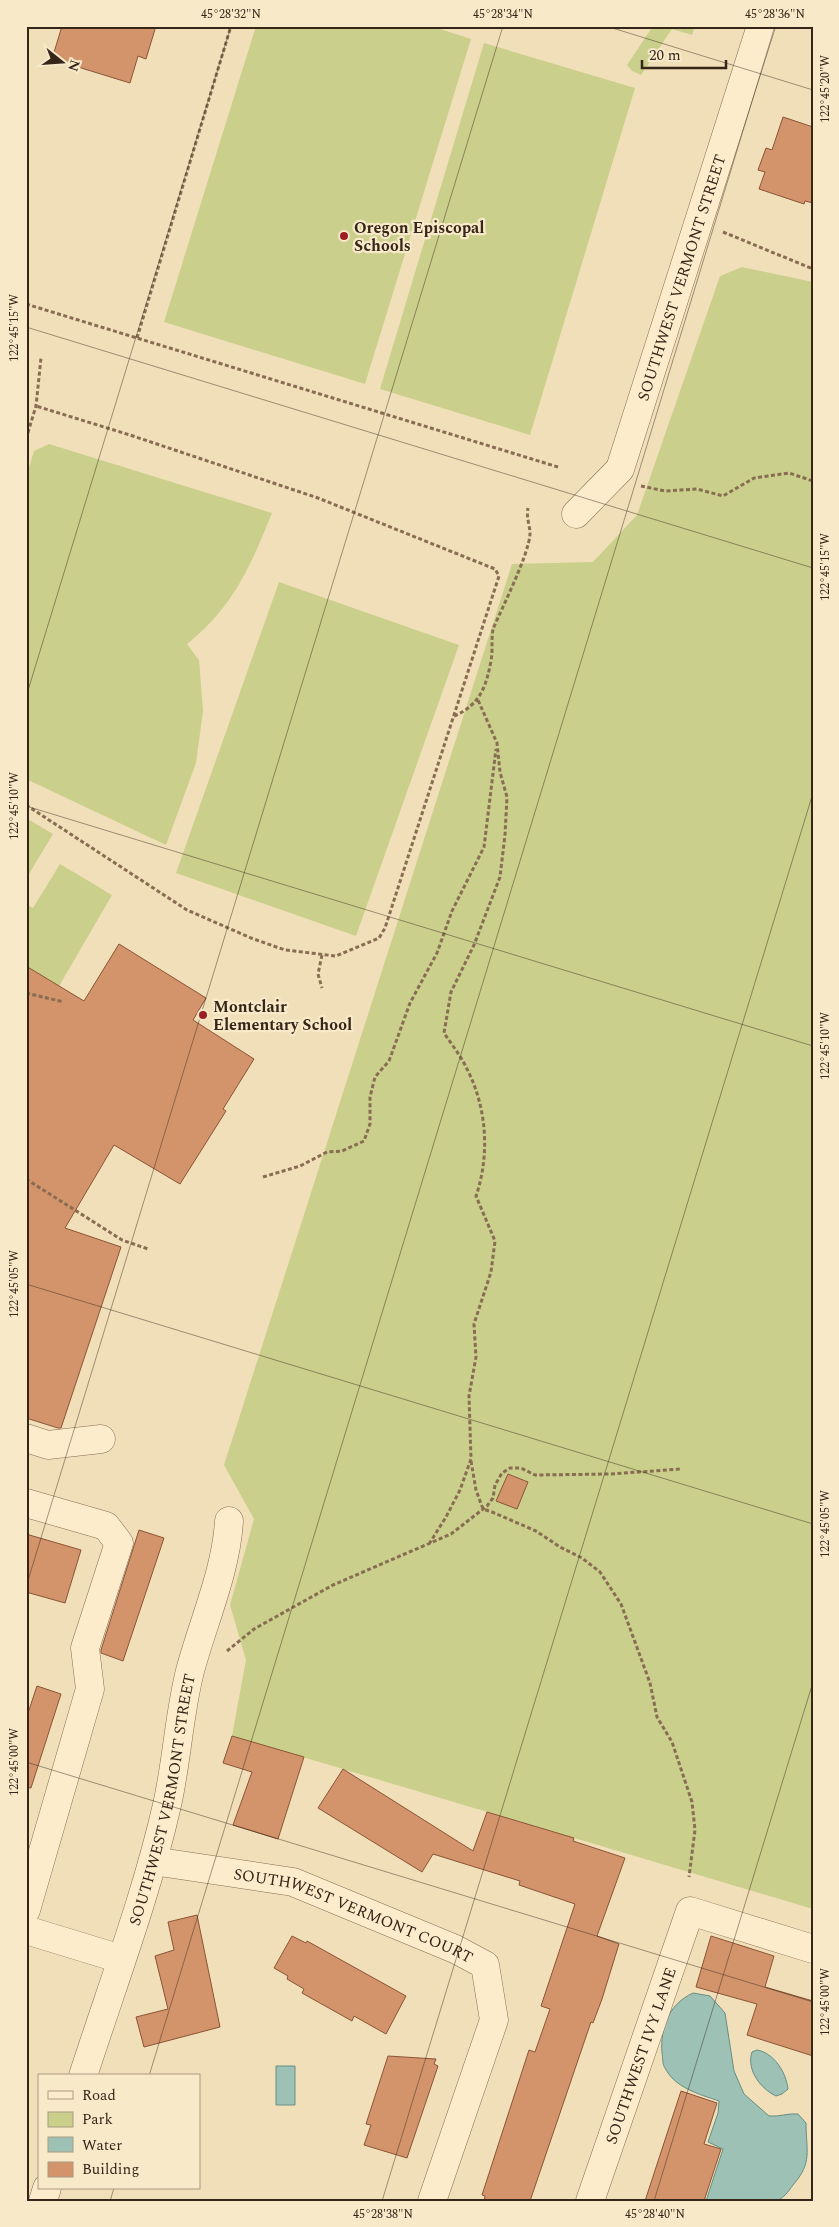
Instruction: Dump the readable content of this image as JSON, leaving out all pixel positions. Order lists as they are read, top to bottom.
{
  "streets": {
    "street": ["SOUTHWEST VERMONT STREET", "SOUTHWEST VERMONT COURT", "SOUTHWEST IVY LANE"]
  },
  "crossings": [
    ["SOUTHWEST VERMONT STREET", "SOUTHWEST VERMONT COURT"]
  ],
  "places": ["Oregon Episcopal Schools", "Montclair Elementary School"],
  "legend": [
    "Road",
    "Park",
    "Water",
    "Building"
  ],
  "scale_bar": "20 m",
  "north": "right",
  "coordinates": [
    "45°28'32\"N",
    "45°28'34\"N",
    "45°28'36\"N",
    "122°45'20\"W",
    "122°45'15\"W",
    "122°45'10\"W",
    "122°45'05\"W",
    "122°45'00\"W",
    "45°28'38\"N",
    "45°28'40\"N"
  ]
}
